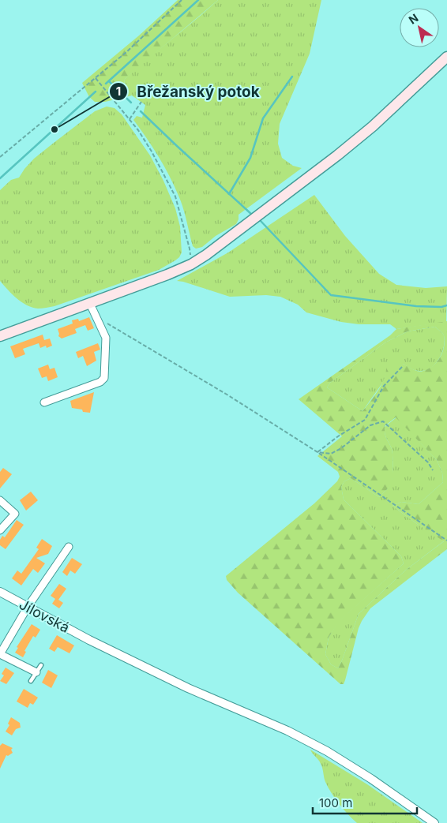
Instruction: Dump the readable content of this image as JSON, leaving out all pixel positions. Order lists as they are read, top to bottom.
{
  "streets": {
    "street": ["Jílovská"]
  },
  "places": ["Břežanský potok"],
  "scale_bar": "100 m",
  "north": "top left"
}
